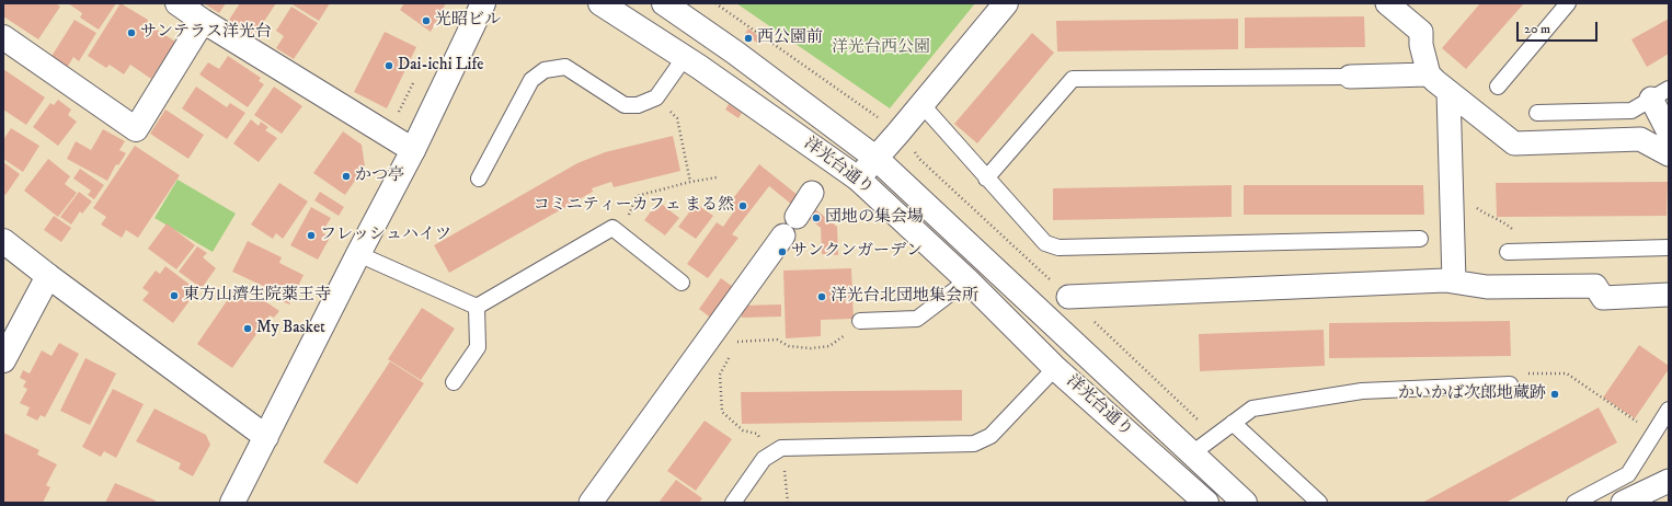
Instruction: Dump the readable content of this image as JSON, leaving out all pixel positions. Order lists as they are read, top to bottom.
{
  "streets": {
    "street": ["洋光台通り"]
  },
  "parks": ["洋光台西公園"],
  "places": [
    "光昭ビル",
    "サンテラス洋光台",
    "西公園前",
    "Dai-ichi Life",
    "かつ亭",
    "コミニティーカフェ まる然",
    "団地の集会場",
    "フレッシュハイツ",
    "サンクンガーデン",
    "東方山濟生院薬王寺",
    "洋光台北団地集会所",
    "My Basket",
    "かいかば次郎地蔵跡"
  ],
  "scale_bar": "20 m"
}
